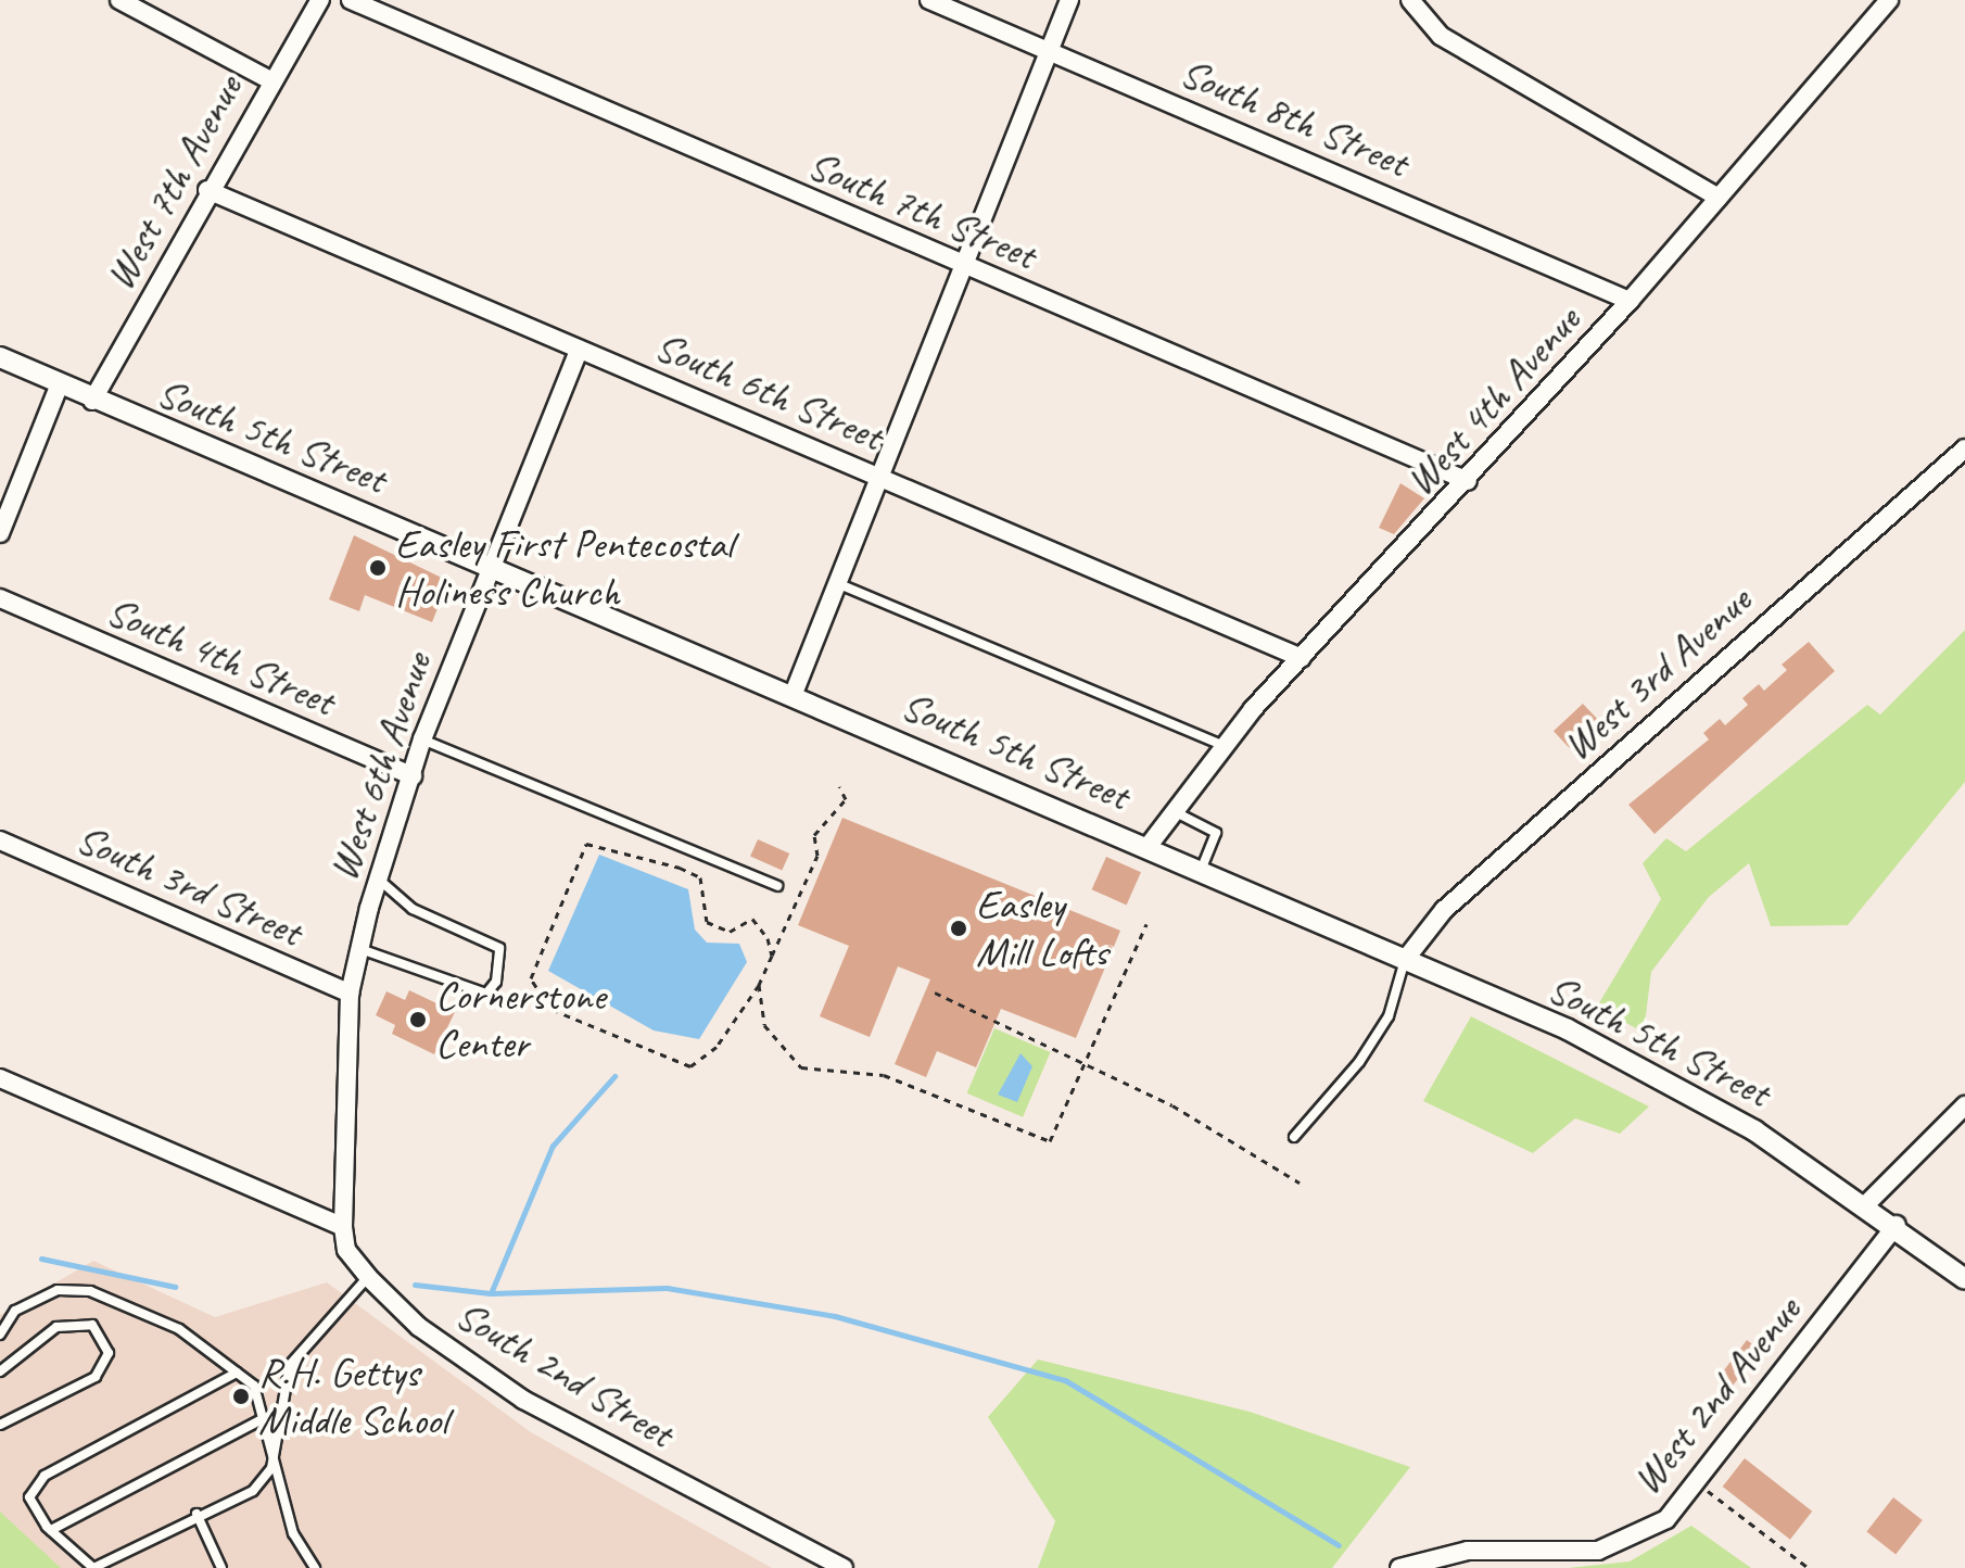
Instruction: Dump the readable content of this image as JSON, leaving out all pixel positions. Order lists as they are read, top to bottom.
{
  "streets": {
    "street": [
      "South 8th Street",
      "West 7th Avenue",
      "South 7th Street",
      "South 6th Street",
      "West 4th Avenue",
      "South 5th Street",
      "South 4th Street",
      "West 3rd Avenue",
      "West 6th Avenue",
      "South 3rd Street",
      "South 2nd Street",
      "West 2nd Avenue"
    ]
  },
  "crossings": [
    ["South 8th Street", "West 4th Avenue"],
    ["West 7th Avenue", "South 6th Street"],
    ["West 7th Avenue", "South 5th Street"],
    ["South 7th Street", "West 4th Avenue"],
    ["South 6th Street", "West 4th Avenue"],
    ["South 6th Street", "West 6th Avenue"],
    ["West 4th Avenue", "South 5th Street"],
    ["South 5th Street", "West 3rd Avenue"],
    ["South 5th Street", "West 6th Avenue"],
    ["South 5th Street", "West 2nd Avenue"],
    ["South 4th Street", "West 6th Avenue"],
    ["West 6th Avenue", "South 3rd Street"],
    ["West 6th Avenue", "South 2nd Street"]
  ],
  "places": [
    "Easley First Pentecostal Holiness Church",
    "Easley Mill Lofts",
    "Cornerstone Center",
    "R.H. Gettys Middle School"
  ]
}
